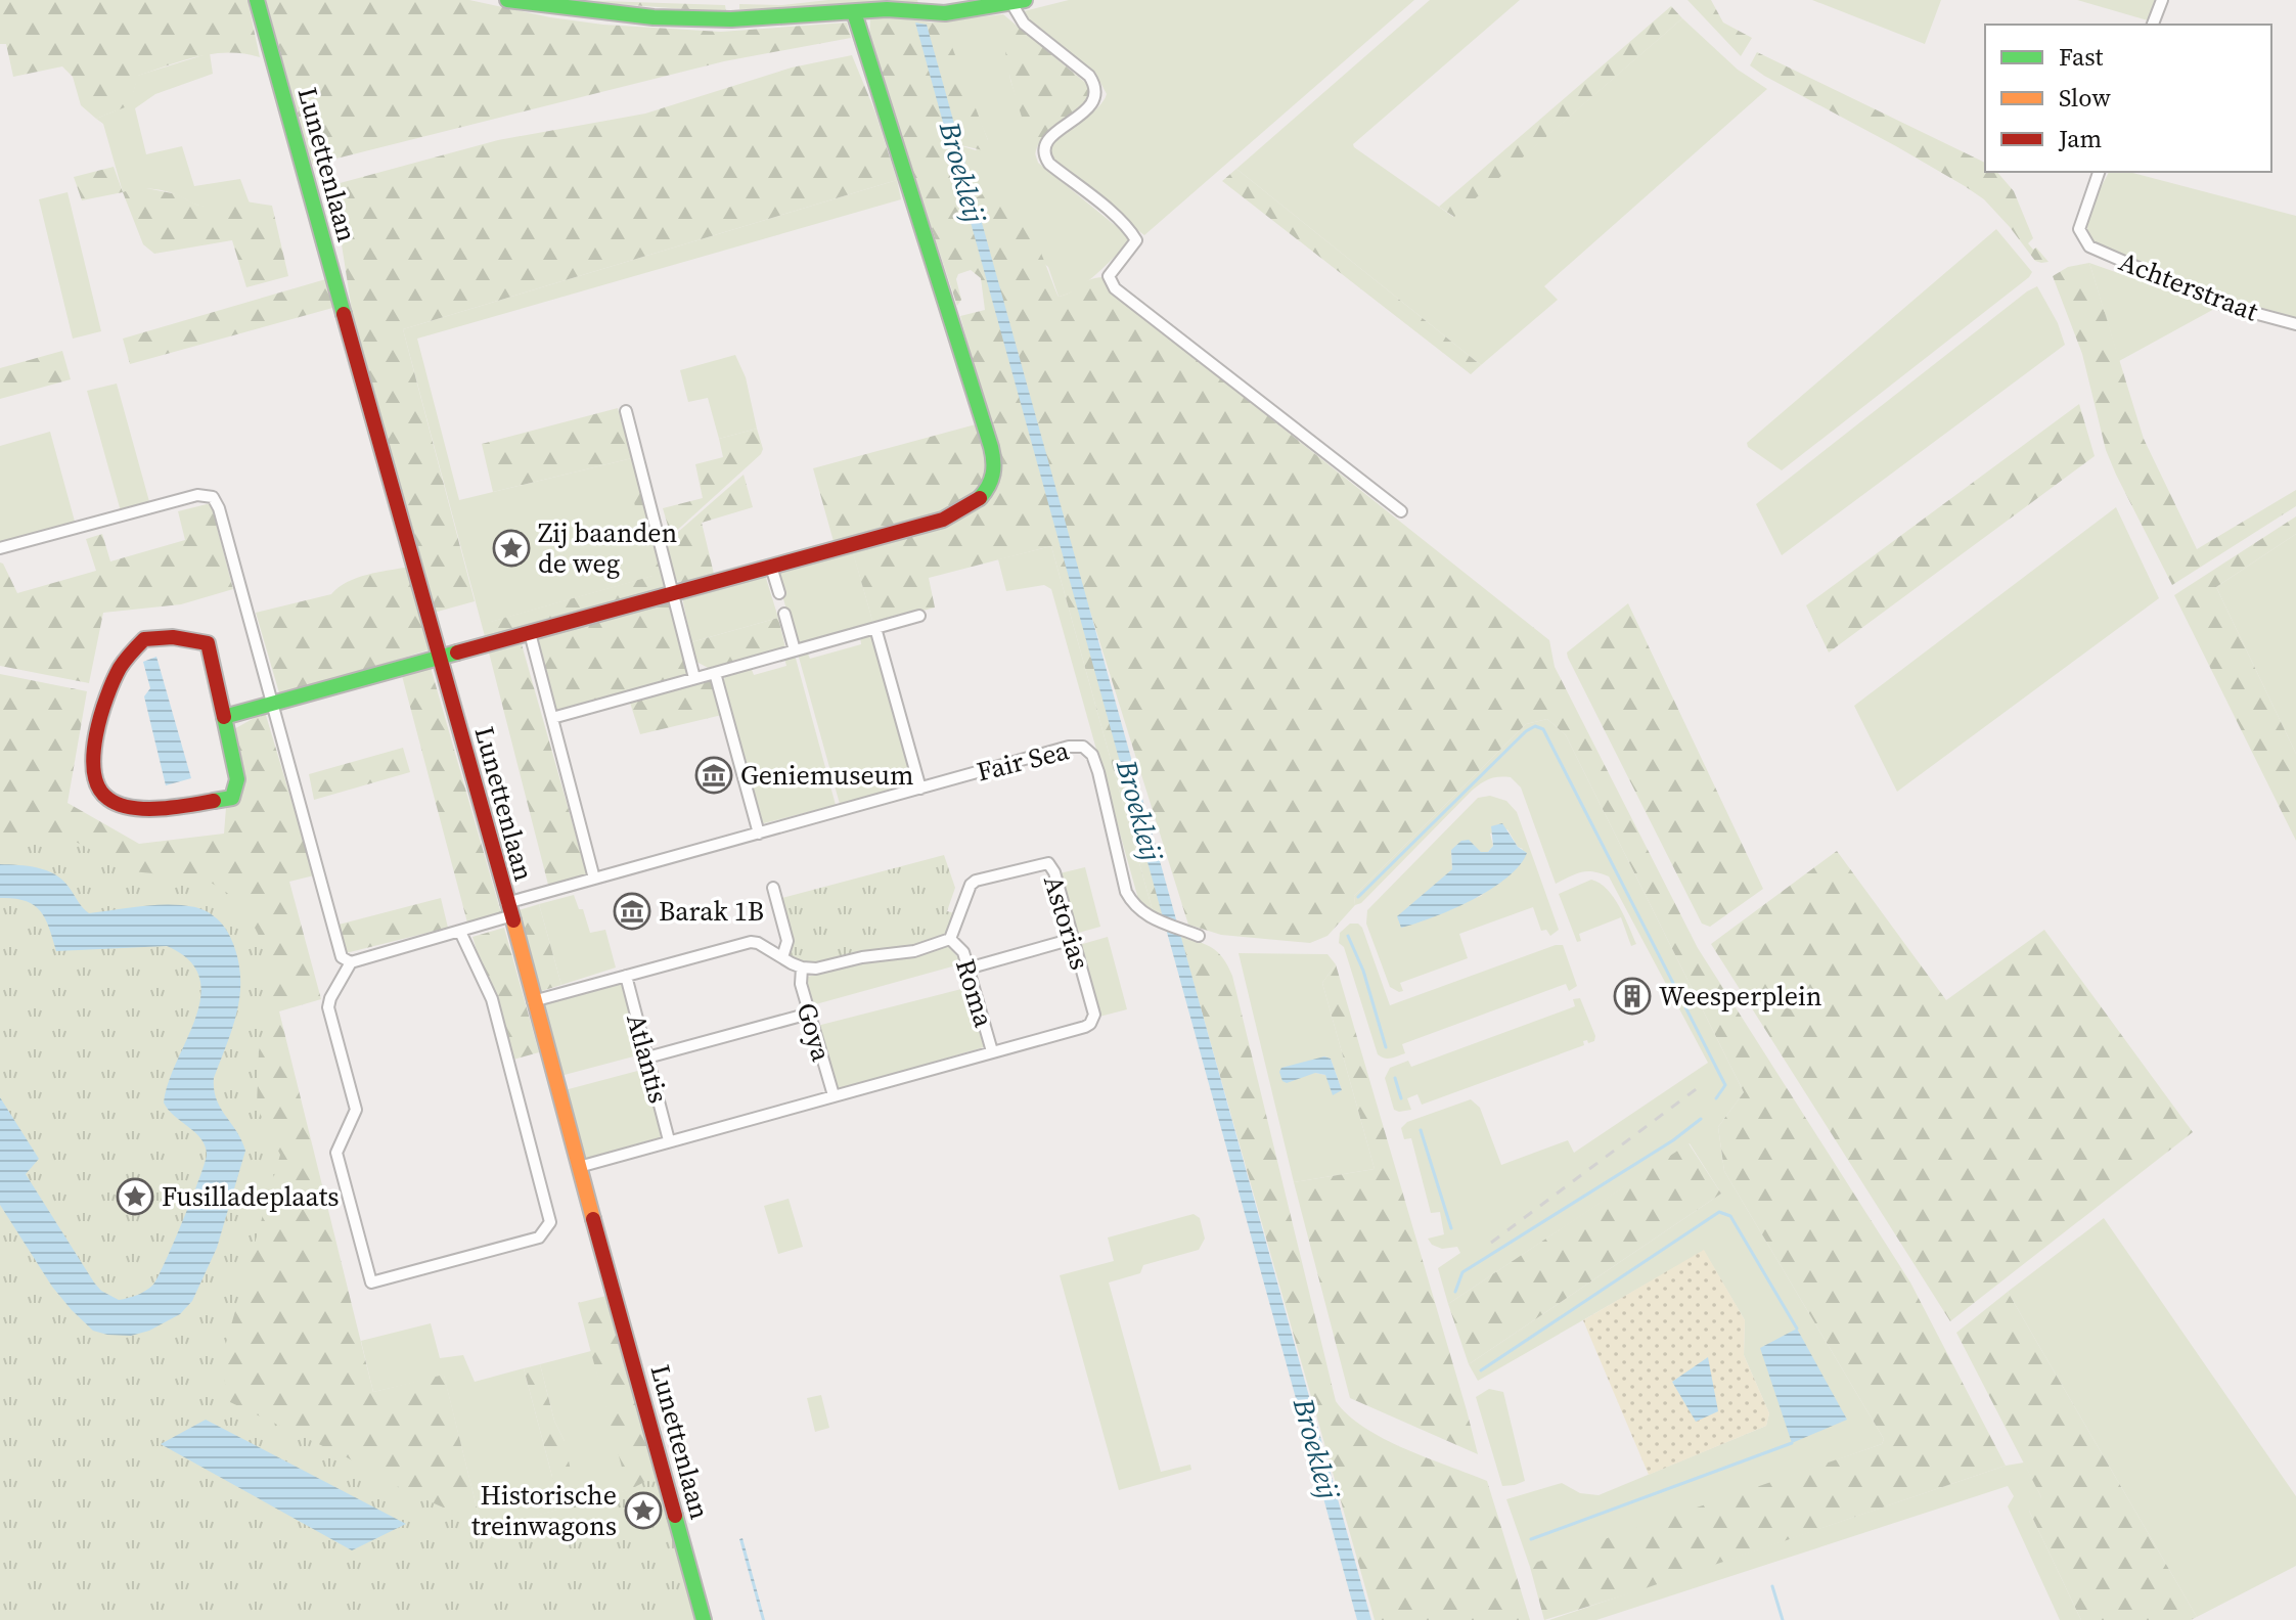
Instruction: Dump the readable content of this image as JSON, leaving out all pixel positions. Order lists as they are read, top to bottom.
{
  "streets": {
    "street": [
      "Lunettenlaan",
      "Achterstraat",
      "Fair Sea",
      "Astorias",
      "Roma",
      "Goya",
      "Atlantis"
    ]
  },
  "crossings": [
    ["Lunettenlaan", "Astorias"],
    ["Astorias", "Roma"],
    ["Astorias", "Goya"],
    ["Astorias", "Atlantis"]
  ],
  "water": ["Broekleij"],
  "places": {
    "place": ["Zij baanden de weg", "Fusilladeplaats", "Historische treinwagons"],
    "museum": ["Geniemuseum", "Barak 1B"],
    "building": ["Weesperplein"]
  },
  "legend": ["Fast", "Slow", "Jam"]
}
